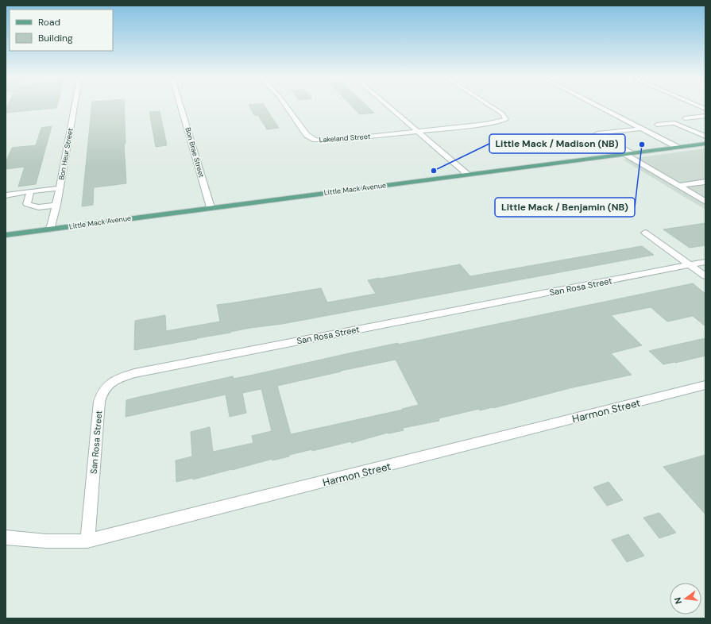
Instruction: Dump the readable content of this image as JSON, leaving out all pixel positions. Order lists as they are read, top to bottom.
{
  "streets": {
    "main road": ["Little Mack Avenue"],
    "street": [
      "Lakeland Street",
      "Bon Brae Street",
      "Bon Heur Street",
      "San Rosa Street",
      "Harmon Street"
    ]
  },
  "crossings": [
    ["Bon Brae Street", "Little Mack Avenue"],
    ["Bon Heur Street", "Little Mack Avenue"],
    ["San Rosa Street", "Harmon Street"]
  ],
  "places": ["Little Mack / Benjamin (NB)", "Little Mack / Madison (NB)"],
  "legend": ["Road", "Building"],
  "north": "left"
}
